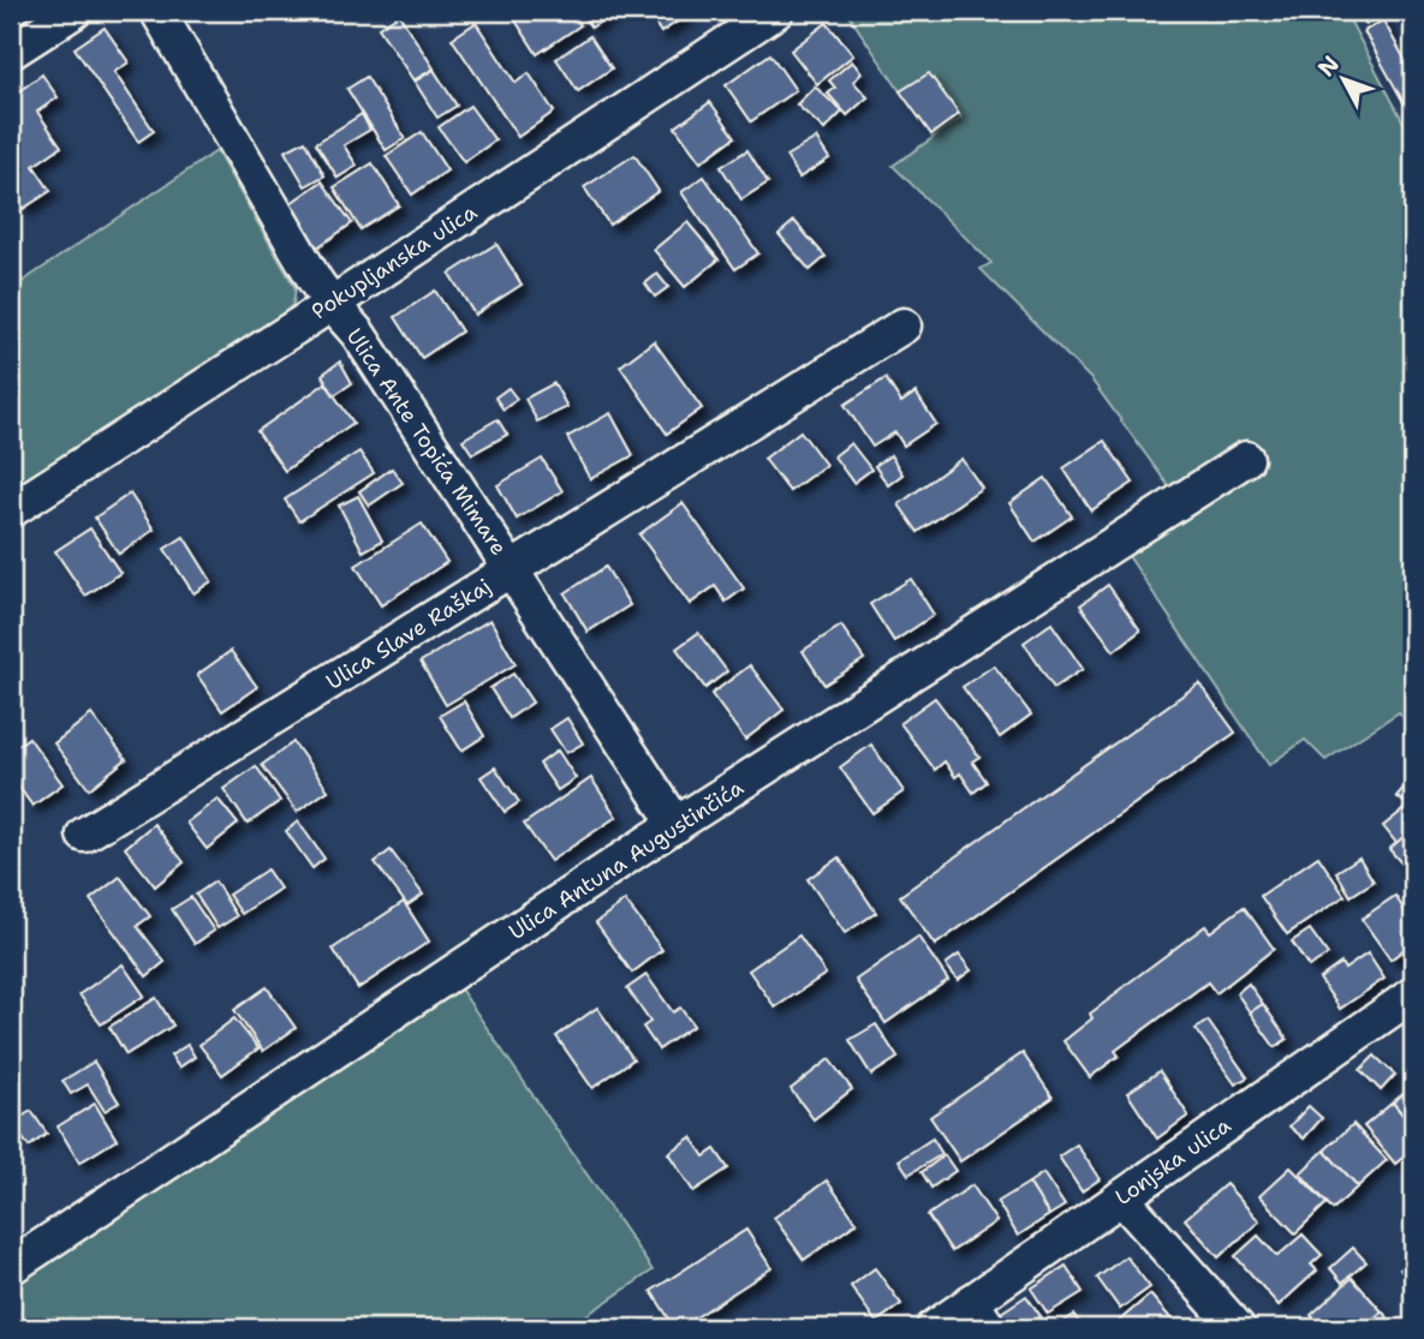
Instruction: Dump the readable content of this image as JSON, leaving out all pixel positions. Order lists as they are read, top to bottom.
{
  "streets": {
    "street": [
      "Pokupljanska ulica",
      "Ulica Ante Topića Mimare",
      "Ulica Slave Raškaj",
      "Ulica Antuna Augustinčića",
      "Lonjska ulica"
    ]
  },
  "crossings": [
    ["Pokupljanska ulica", "Ulica Ante Topića Mimare"],
    ["Ulica Ante Topića Mimare", "Ulica Slave Raškaj"],
    ["Ulica Ante Topića Mimare", "Ulica Antuna Augustinčića"]
  ],
  "north": "top left"
}
